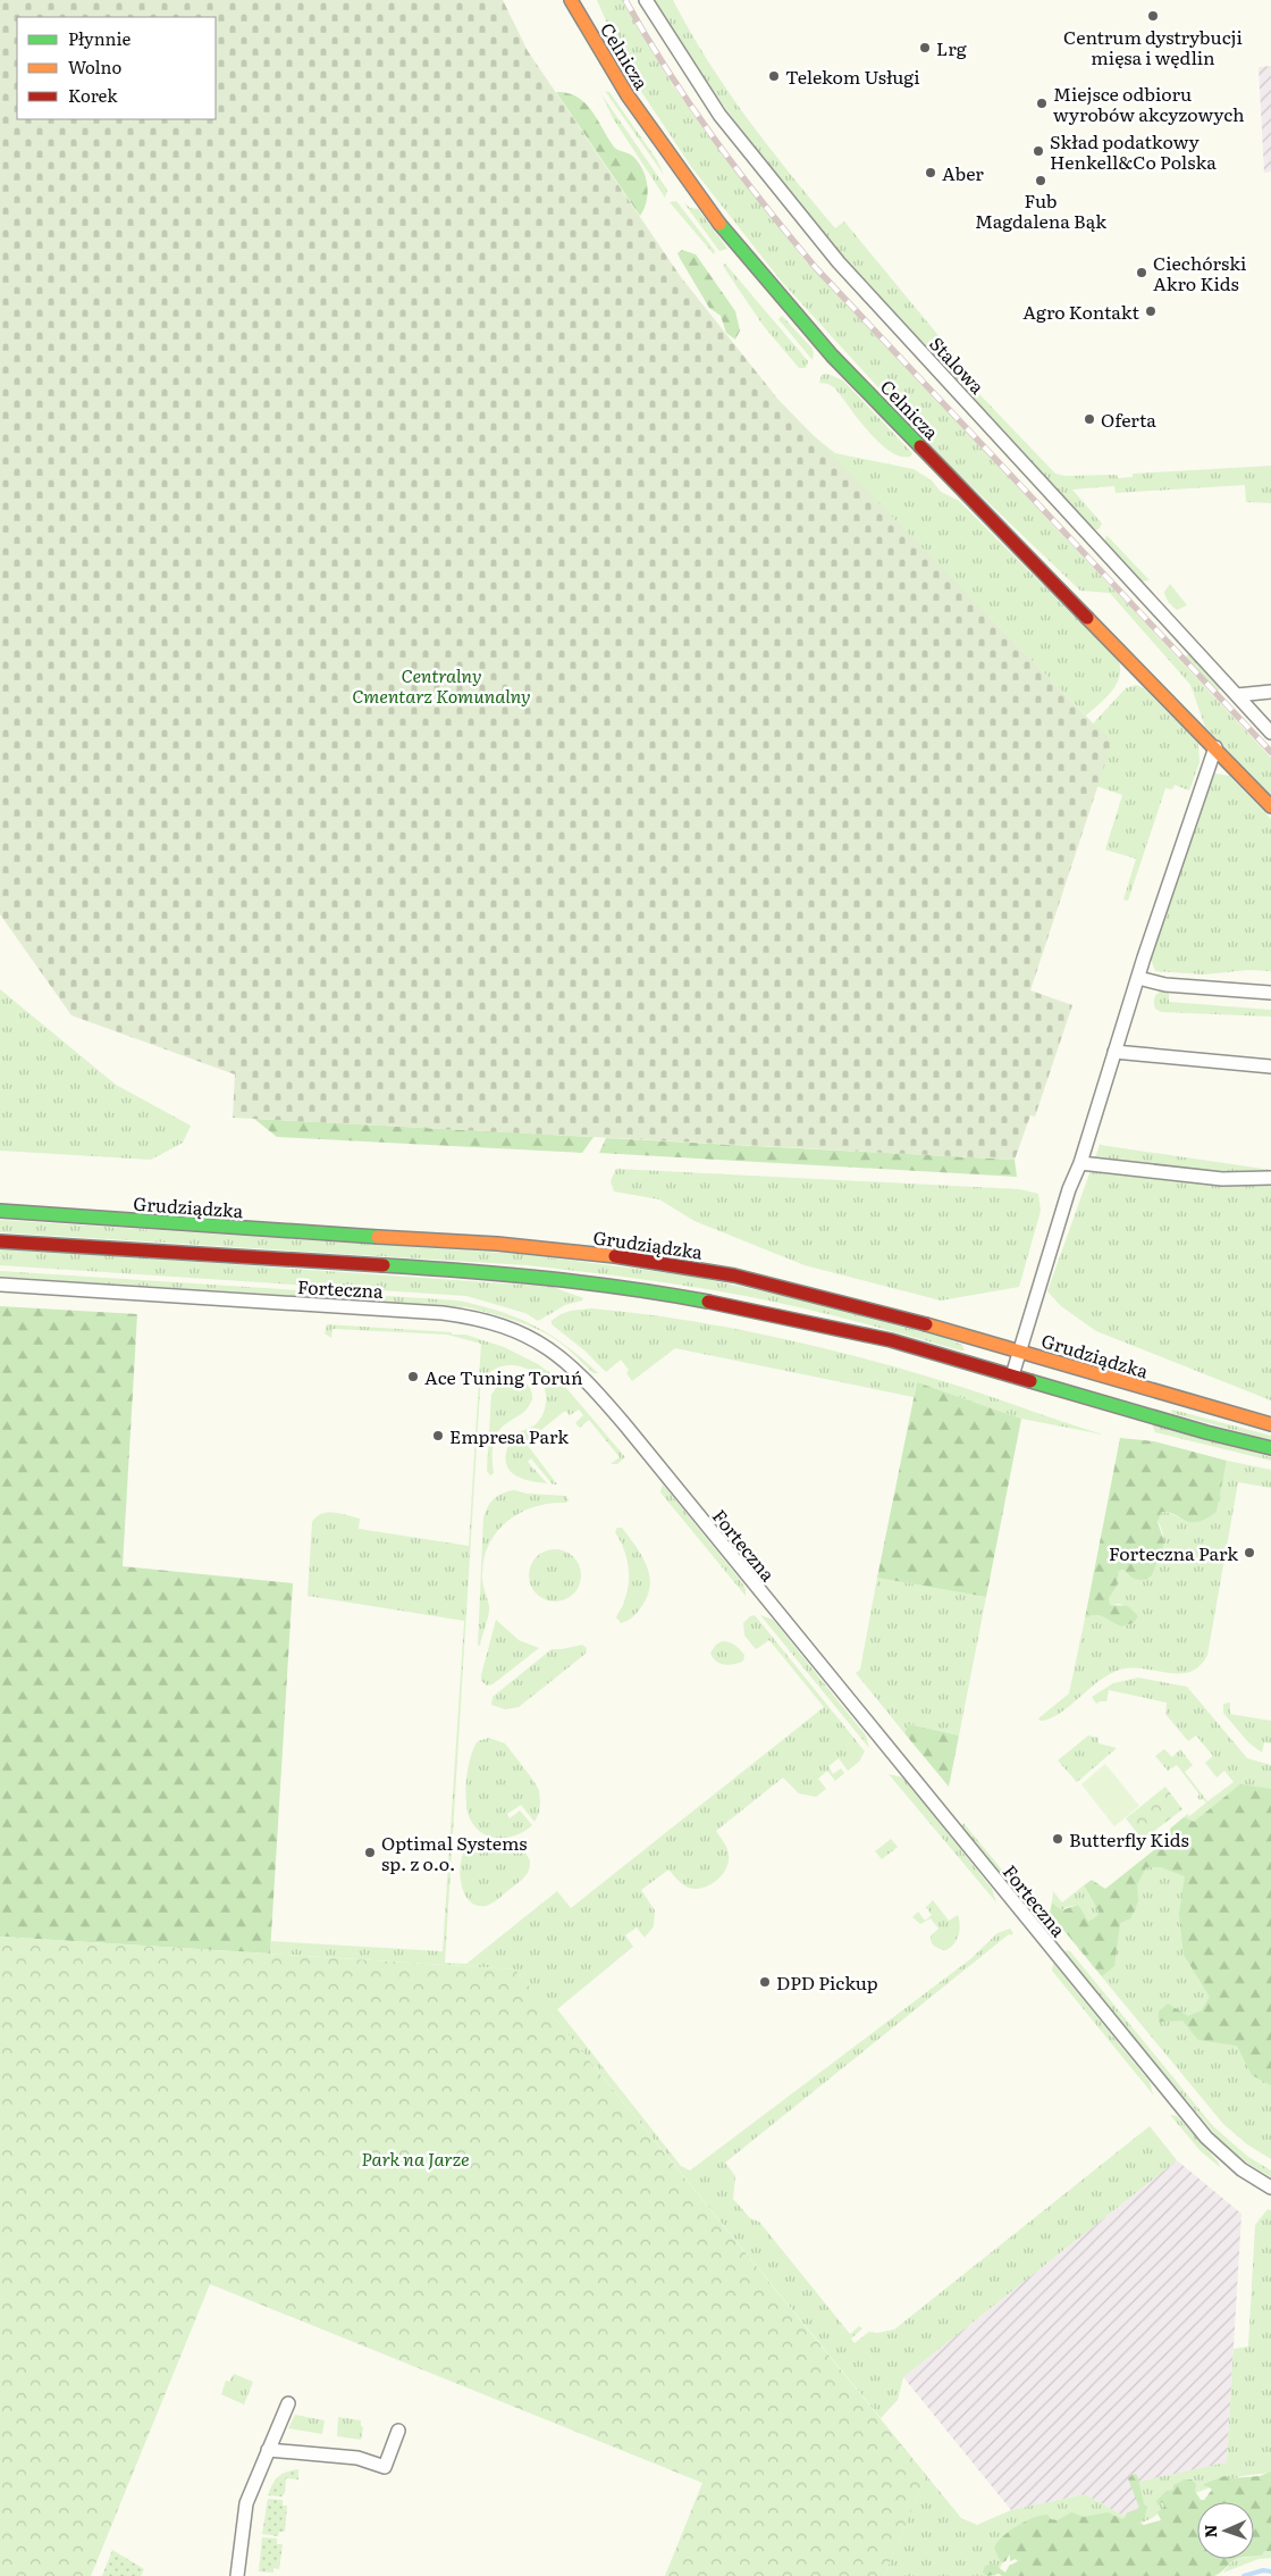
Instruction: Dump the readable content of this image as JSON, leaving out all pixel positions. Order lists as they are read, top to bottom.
{
  "streets": {
    "main road": ["Celnicza", "Grudziądzka"],
    "street": ["Stalowa", "Forteczna"]
  },
  "parks": ["Centralny Cmentarz Komunalny", "Park na Jarze"],
  "places": [
    "Centrum dystrybucji mięsa i wędlin",
    "Lrg",
    "Telekom Usługi",
    "Miejsce odbioru wyrobów akcyzowych",
    "Skład podatkowy Henkell&Co Polska",
    "Aber",
    "Fub Magdalena Bąk",
    "Ciechórski Akro Kids",
    "Agro Kontakt",
    "Oferta",
    "Ace Tuning Toruń",
    "Empresa Park",
    "Forteczna Park",
    "Butterfly Kids",
    "Optimal Systems sp. z o.o.",
    "DPD Pickup"
  ],
  "legend": ["Płynnie", "Wolno", "Korek"],
  "north": "left"
}
